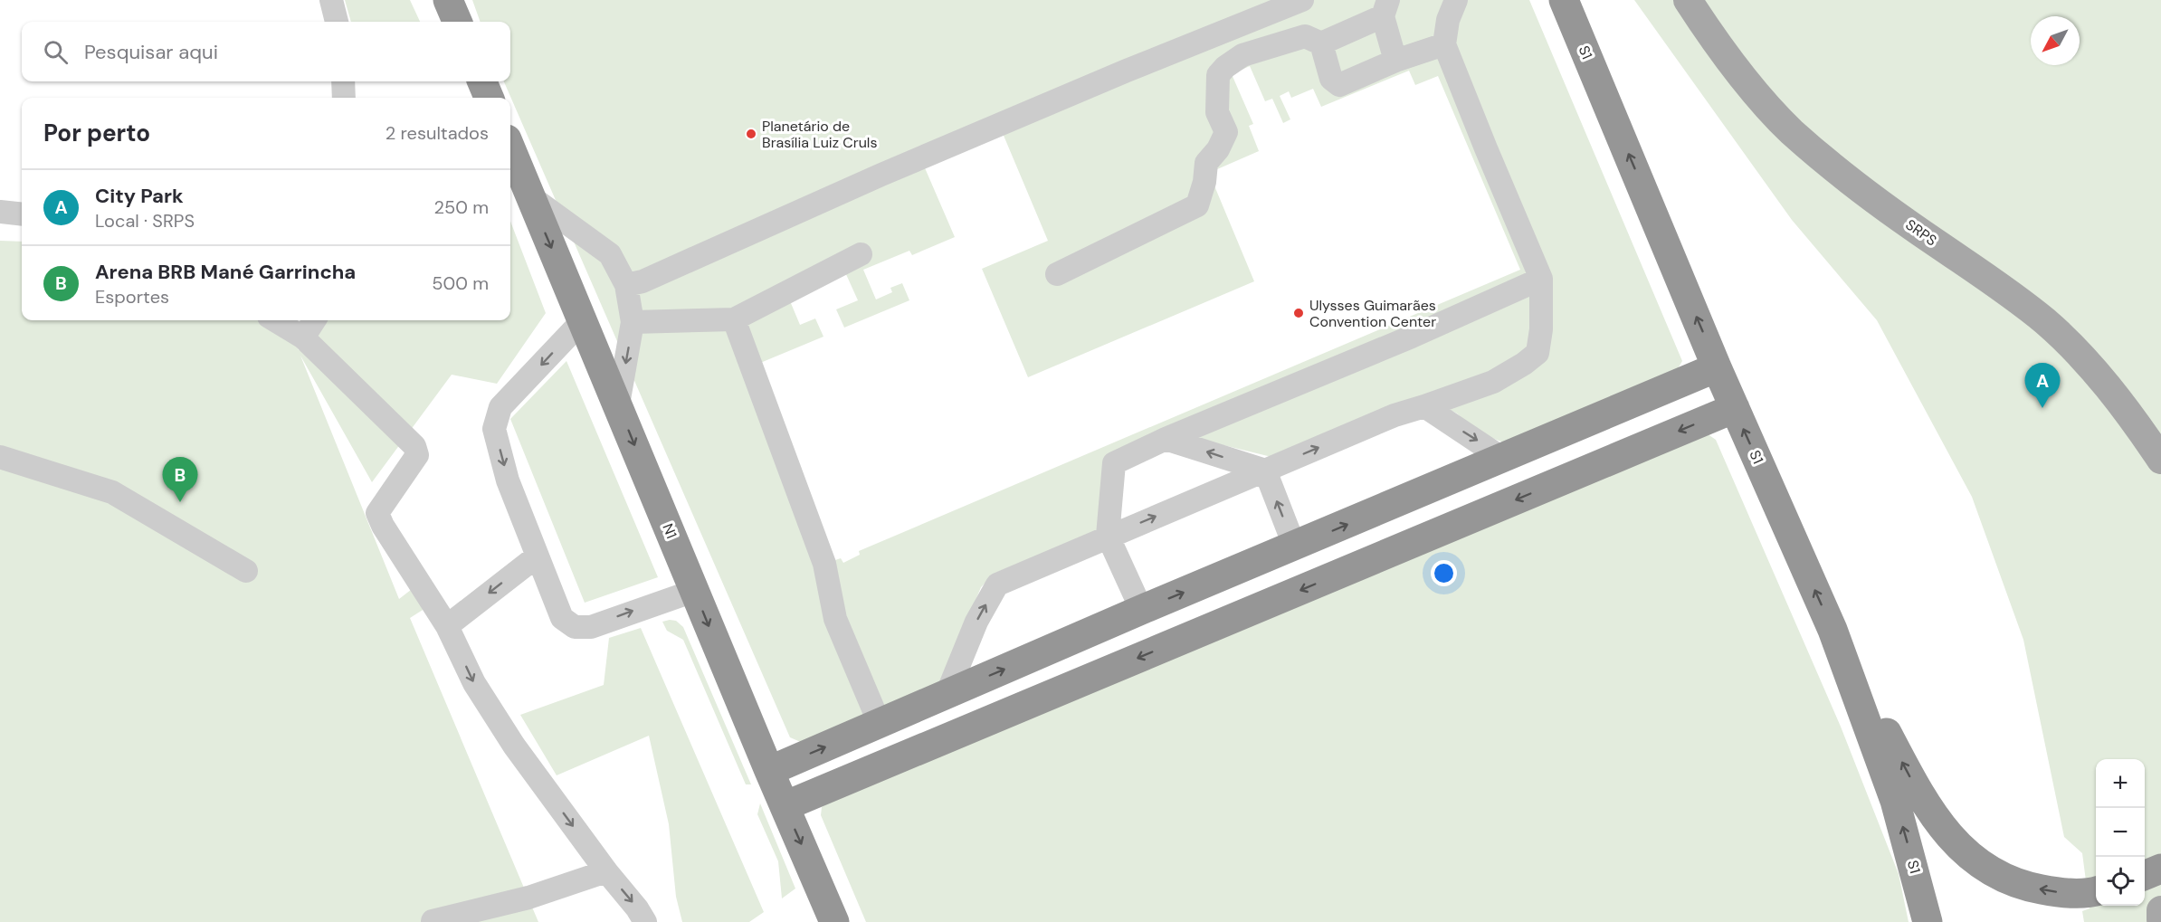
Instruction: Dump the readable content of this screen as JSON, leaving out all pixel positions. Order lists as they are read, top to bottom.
{
  "streets": {
    "highway": ["S1", "N1"],
    "main road": ["SRPS"]
  },
  "one_way": ["S1", "N1"],
  "places": ["Planetário de Brasília Luiz Cruls", "Ulysses Guimarães Convention Center"],
  "north": "bottom left",
  "page": {
    "search": "Pesquisar aqui",
    "heading": ["Por perto", "2 resultados"],
    "list": [
      {
        "mark": "A",
        "name": "City Park",
        "note": "Local · SRPS",
        "value": "250 m"
      },
      {
        "mark": "B",
        "name": "Arena BRB Mané Garrincha",
        "note": "Esportes",
        "value": "500 m"
      }
    ],
    "pins": ["A", "B"],
    "map_buttons": ["+", "−"]
  }
}
